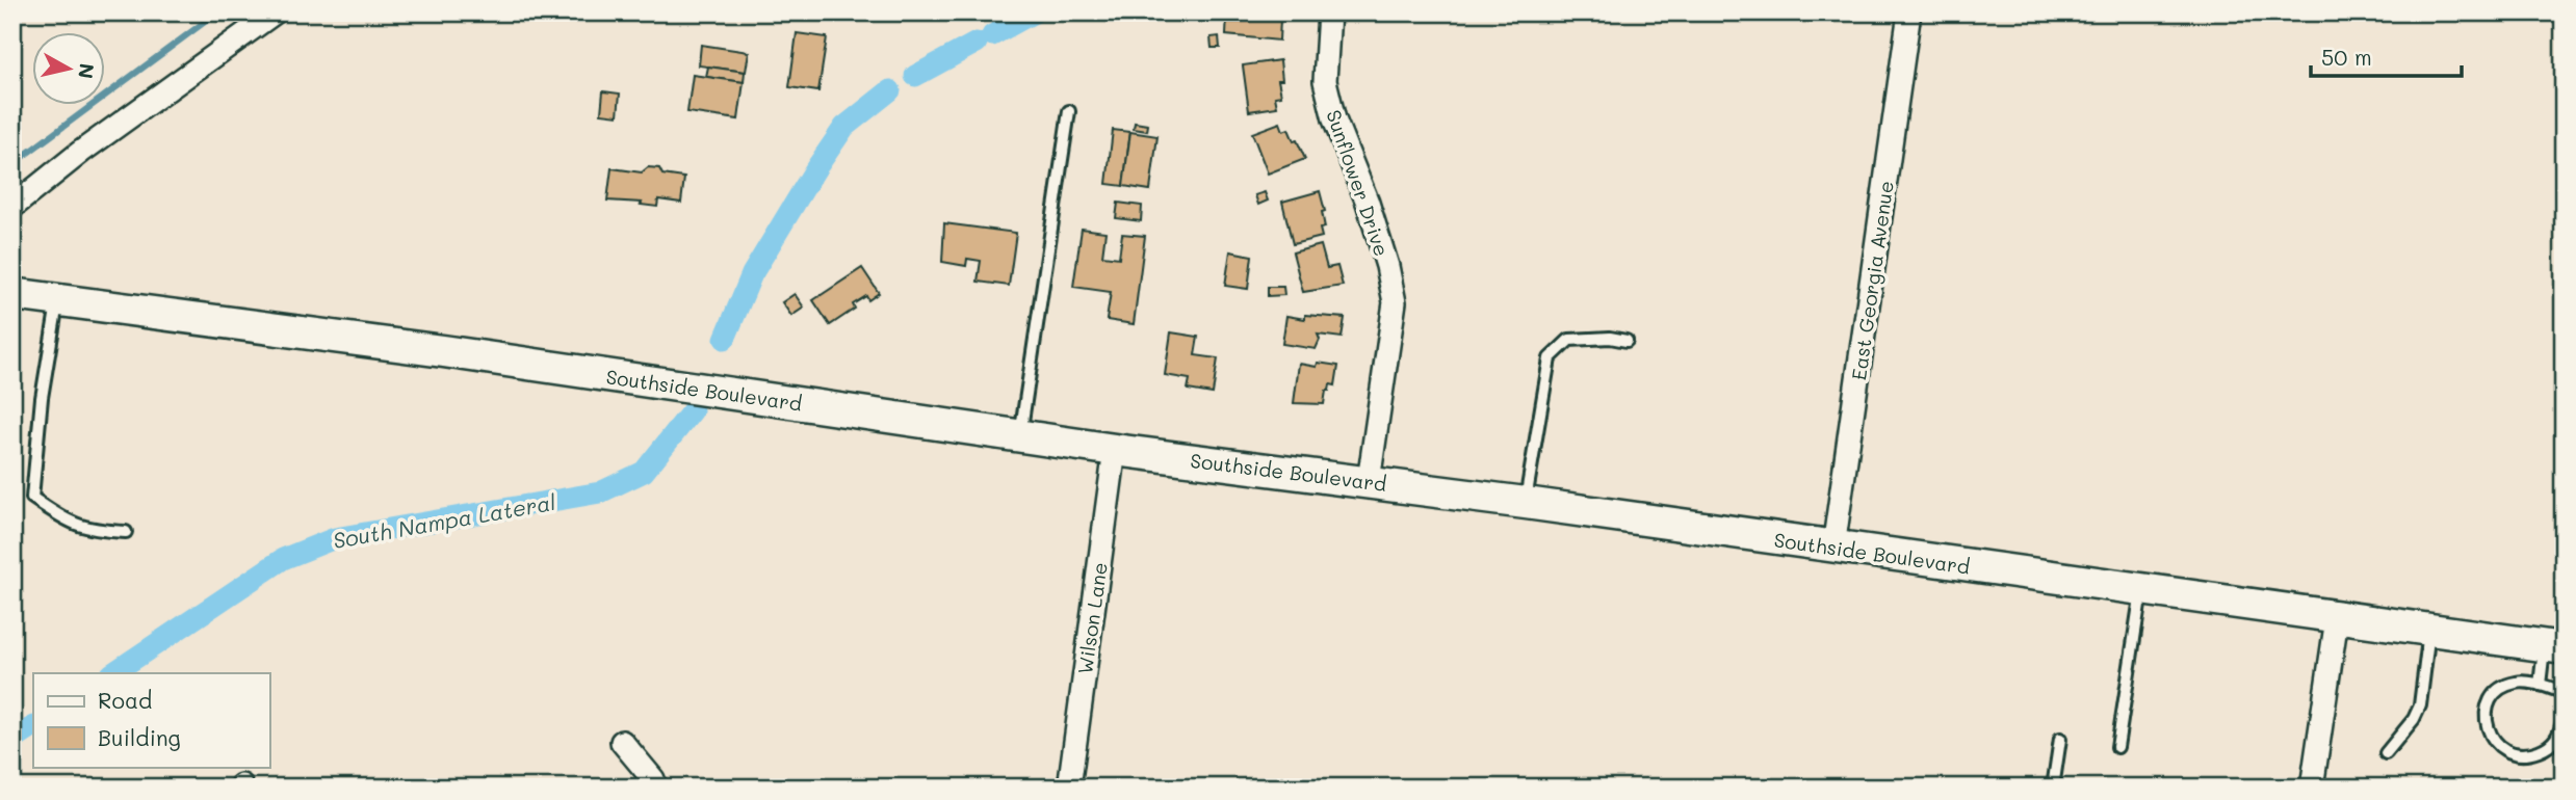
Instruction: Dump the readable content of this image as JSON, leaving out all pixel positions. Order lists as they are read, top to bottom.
{
  "streets": {
    "main road": ["Southside Boulevard"],
    "street": ["Sunflower Drive", "East Georgia Avenue", "Wilson Lane"]
  },
  "crossings": [
    ["Sunflower Drive", "Southside Boulevard"],
    ["East Georgia Avenue", "Southside Boulevard"],
    ["Southside Boulevard", "Wilson Lane"]
  ],
  "water": ["South Nampa Lateral"],
  "legend": ["Road", "Building"],
  "scale_bar": "50 m",
  "north": "right"
}
